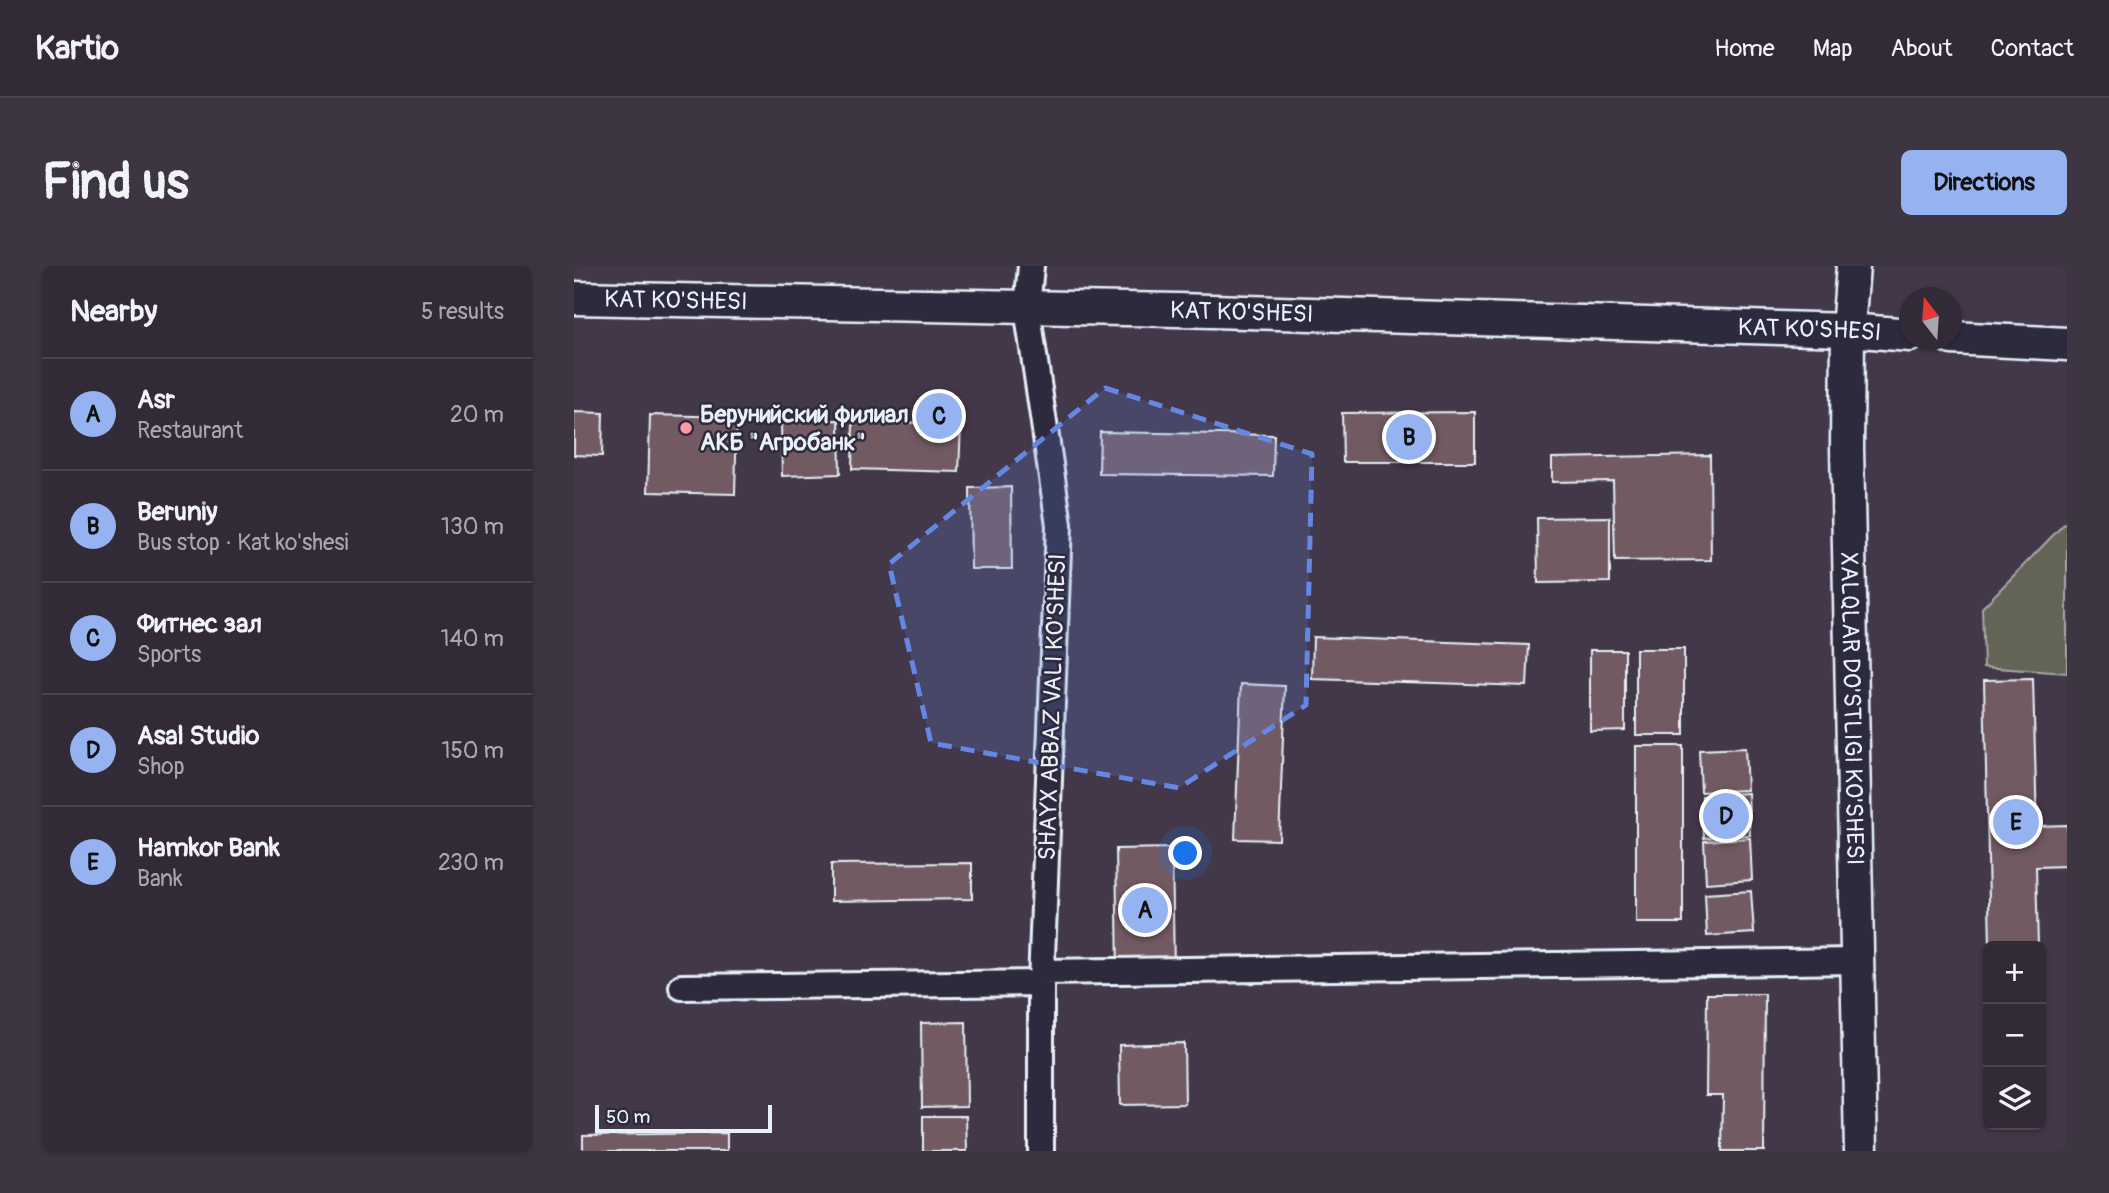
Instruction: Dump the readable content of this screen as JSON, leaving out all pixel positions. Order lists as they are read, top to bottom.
{
  "streets": {
    "street": ["KAT KO'SHESI", "SHAYX ABBAZ VALI KO'SHESI", "XALQLAR DO'STLIGI KO'SHESI"]
  },
  "crossings": [
    ["KAT KO'SHESI", "SHAYX ABBAZ VALI KO'SHESI"],
    ["KAT KO'SHESI", "XALQLAR DO'STLIGI KO'SHESI"]
  ],
  "places": ["Берунийский филиал АКБ \"Агробанк\""],
  "scale_bar": "50 m",
  "north": "top",
  "page": {
    "header": "Kartio",
    "nav": [
      "Home",
      "Map",
      "About",
      "Contact"
    ],
    "buttons": "Directions",
    "title": "Find us",
    "heading": ["Nearby", "5 results"],
    "list": [
      {
        "mark": "A",
        "name": "Asr",
        "note": "Restaurant",
        "value": "20 m"
      },
      {
        "mark": "B",
        "name": "Beruniy",
        "note": "Bus stop · Kat ko'shesi",
        "value": "130 m"
      },
      {
        "mark": "C",
        "name": "Фитнес зал",
        "note": "Sports",
        "value": "140 m"
      },
      {
        "mark": "D",
        "name": "Asal Studio",
        "note": "Shop",
        "value": "150 m"
      },
      {
        "mark": "E",
        "name": "Hamkor Bank",
        "note": "Bank",
        "value": "230 m"
      }
    ],
    "pins": [
      "C",
      "B",
      "D",
      "E",
      "A"
    ],
    "map_buttons": ["+", "−"],
    "scale": "50 m"
  }
}
